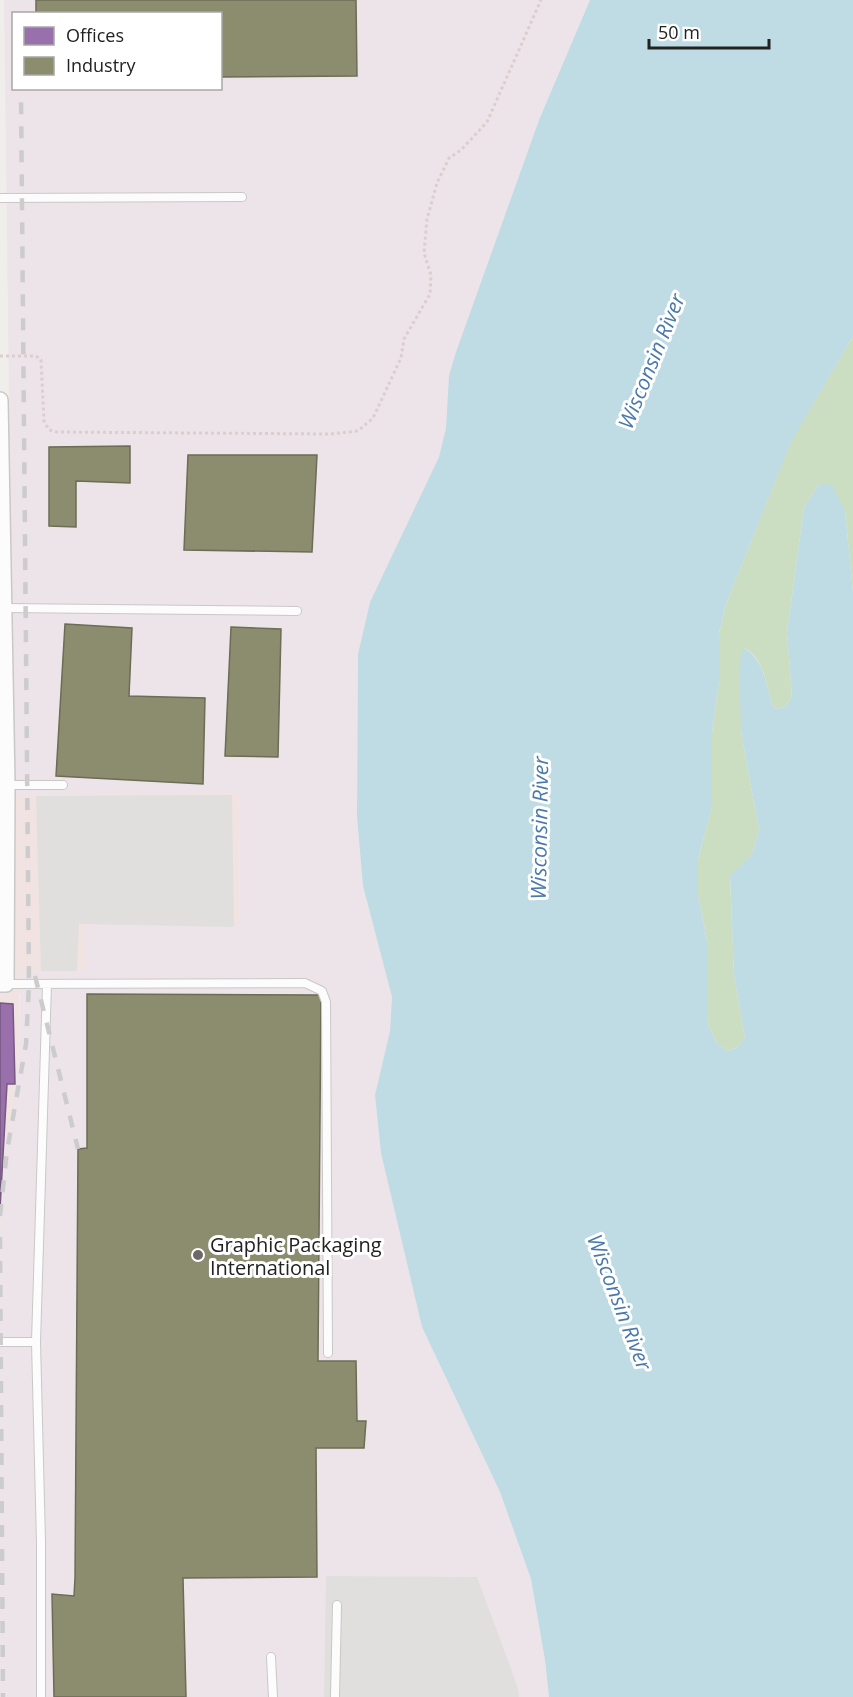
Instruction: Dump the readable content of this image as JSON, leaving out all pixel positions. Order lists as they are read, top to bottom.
{
  "water": ["Wisconsin River"],
  "places": ["Graphic Packaging International"],
  "legend": ["Offices", "Industry"],
  "scale_bar": "50 m"
}
